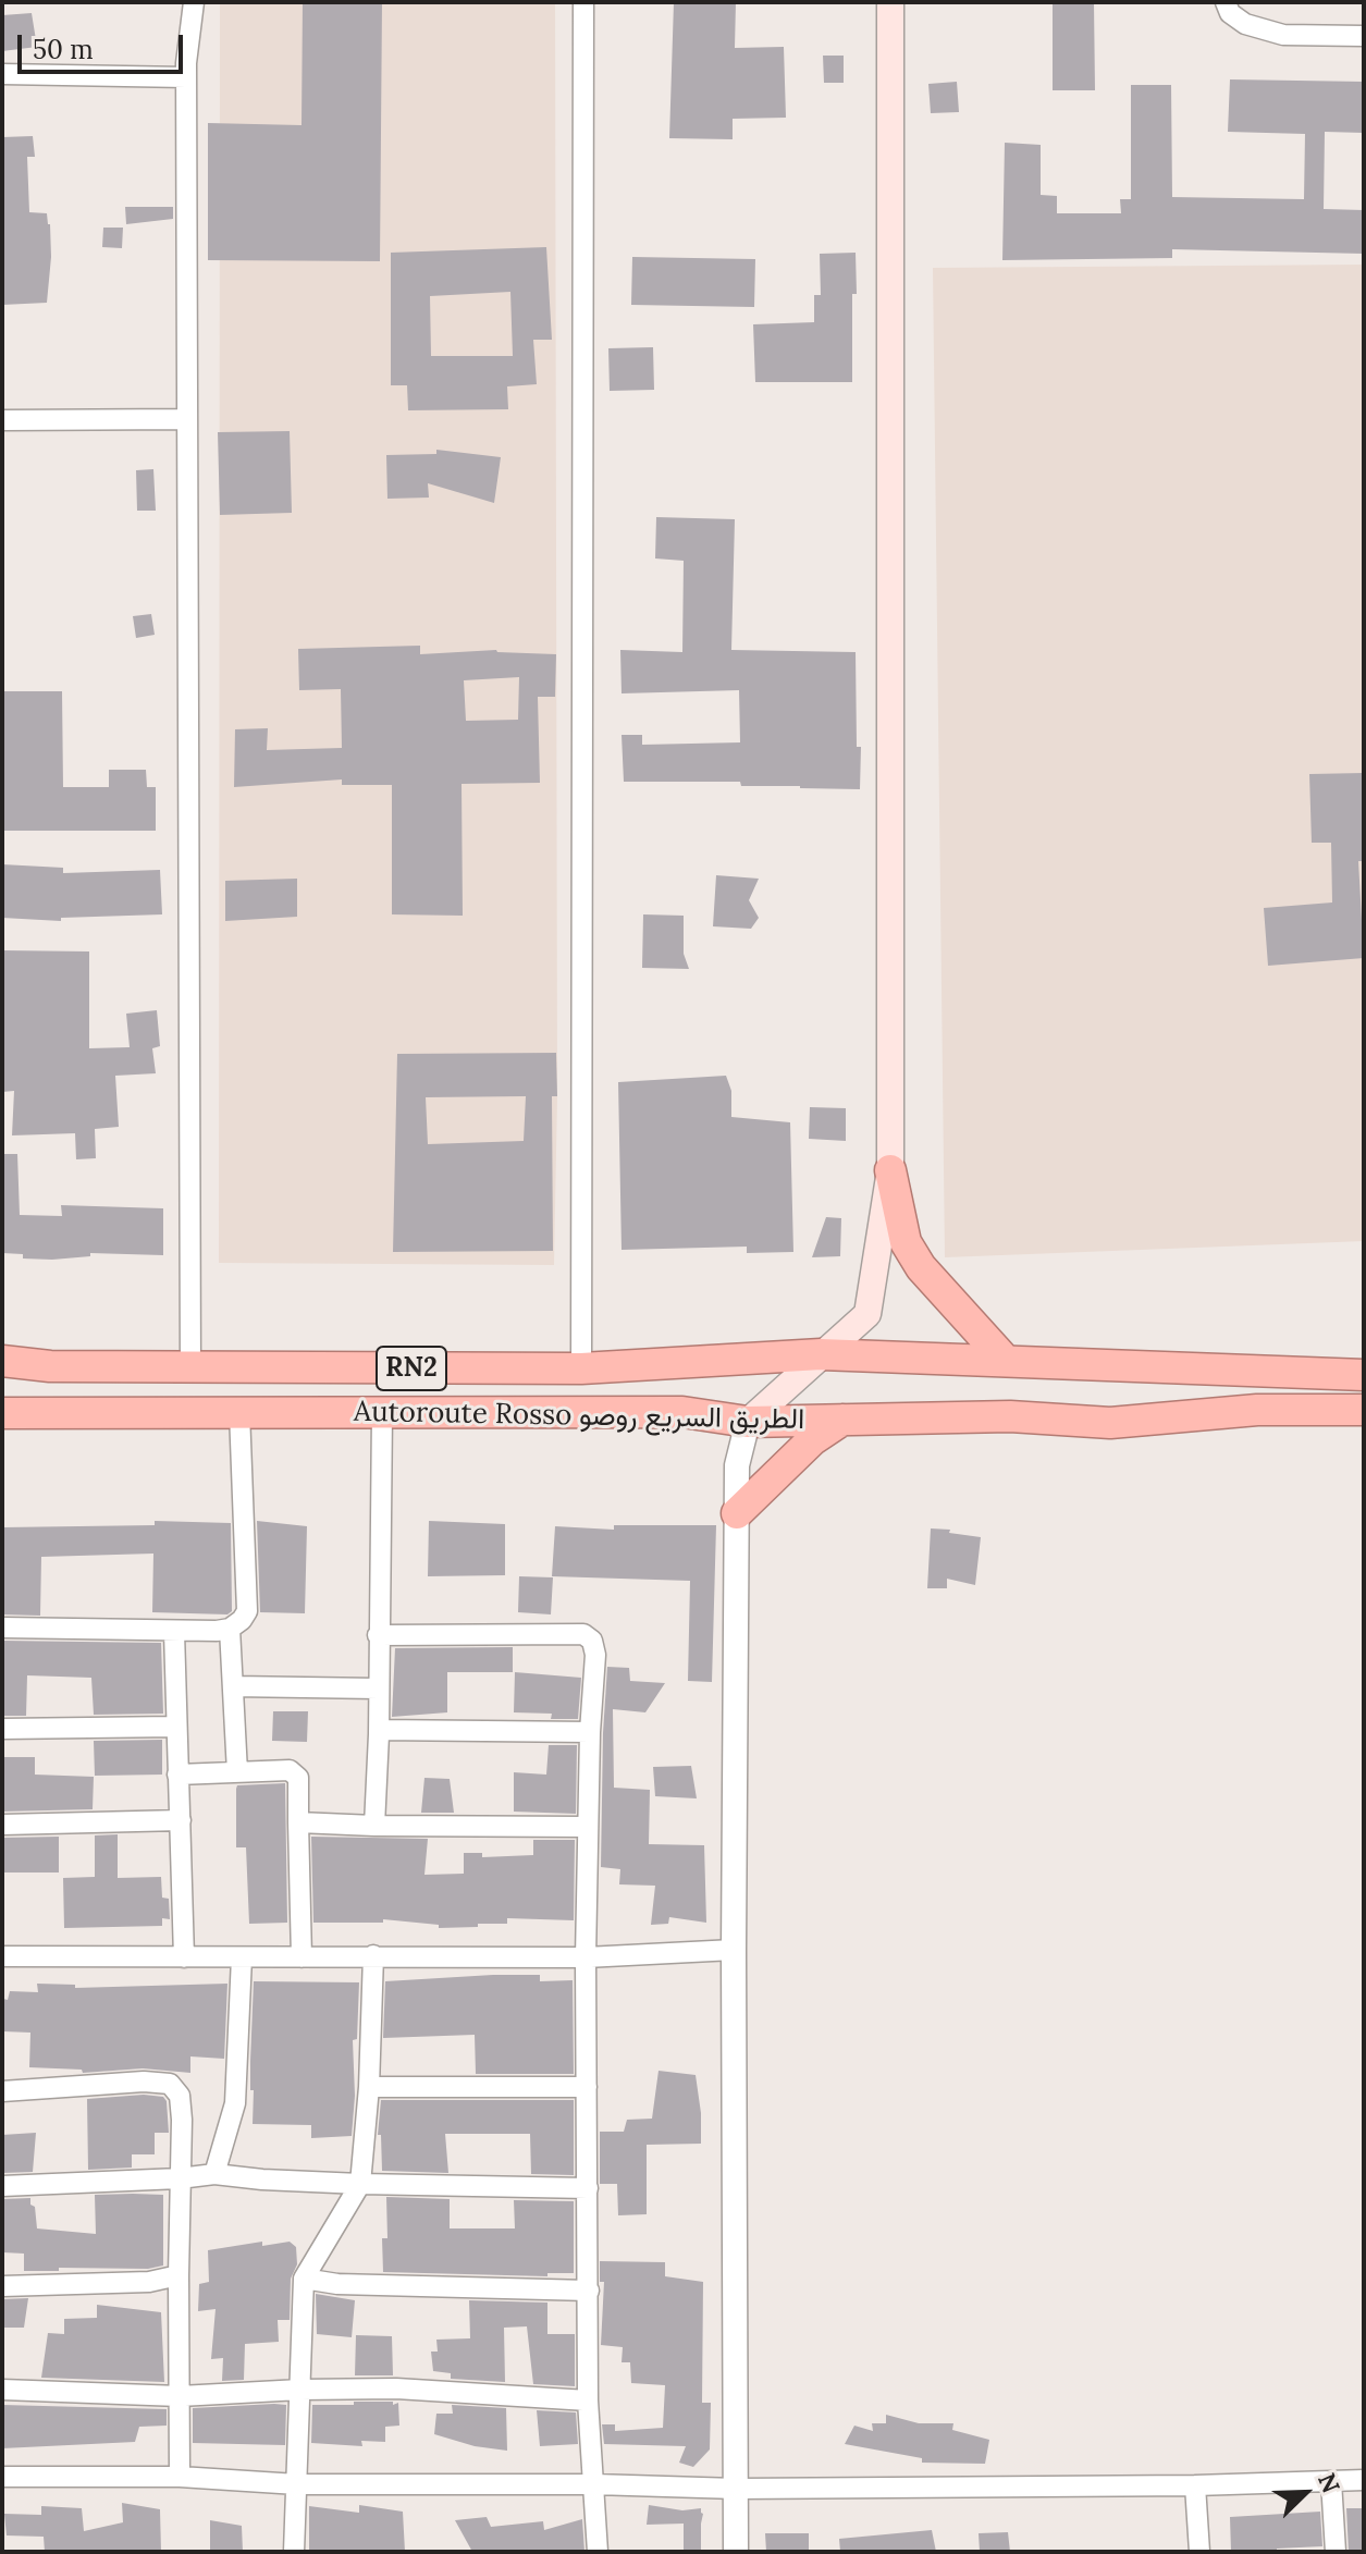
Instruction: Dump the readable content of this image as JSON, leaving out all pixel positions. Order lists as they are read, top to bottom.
{
  "streets": {
    "highway": ["RN2", "Autoroute Rosso الطريق السريع روصو"]
  },
  "scale_bar": "50 m",
  "north": "top right"
}
